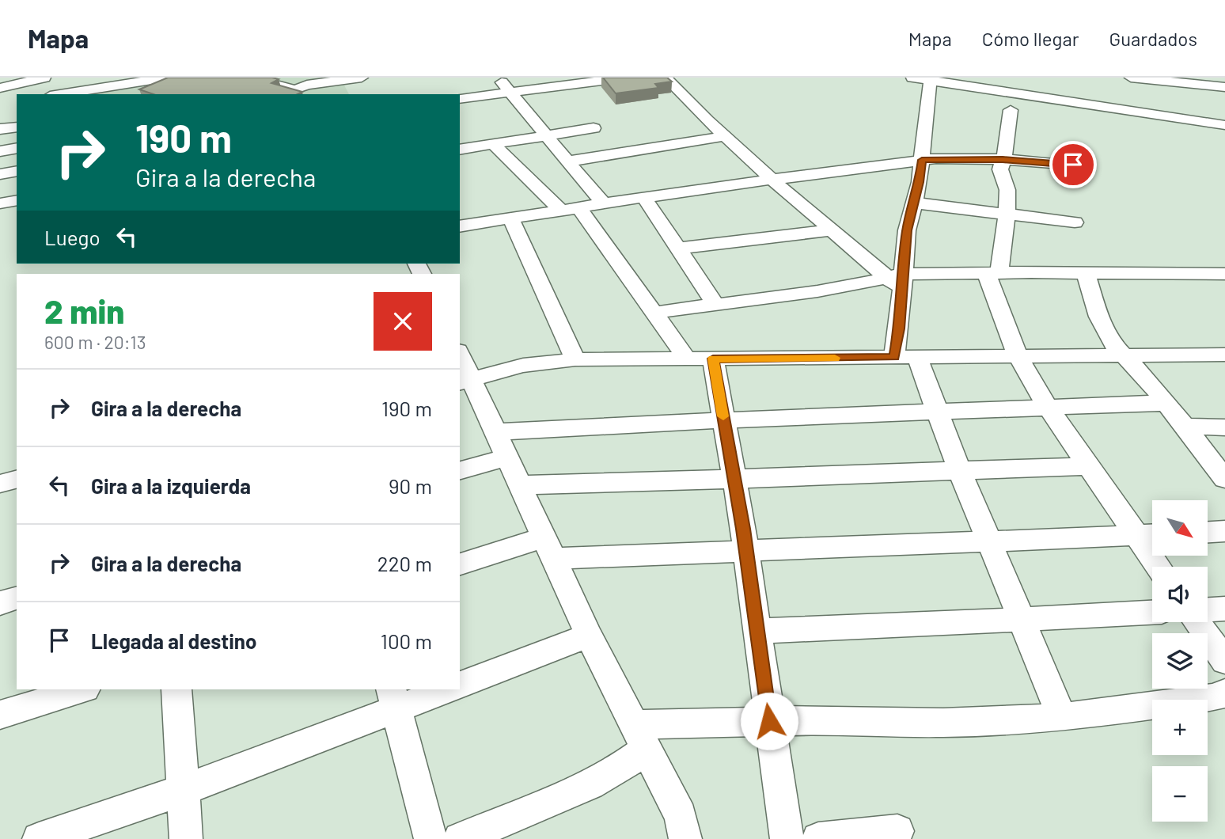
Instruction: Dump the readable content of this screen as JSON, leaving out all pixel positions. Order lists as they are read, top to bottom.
{
  "north": "bottom right",
  "page": {
    "header": "Mapa",
    "nav": ["Mapa", "Cómo llegar", "Guardados"],
    "turn": ["190 m", "Gira a la derecha"],
    "then": "Luego",
    "heading": ["2 min", "600 m · 20:13"],
    "list": [
      {
        "name": "Gira a la derecha",
        "value": "190 m"
      },
      {
        "name": "Gira a la izquierda",
        "value": "90 m"
      },
      {
        "name": "Gira a la derecha",
        "value": "220 m"
      },
      {
        "name": "Llegada al destino",
        "value": "100 m"
      }
    ],
    "map_buttons": ["+", "−"]
  }
}
